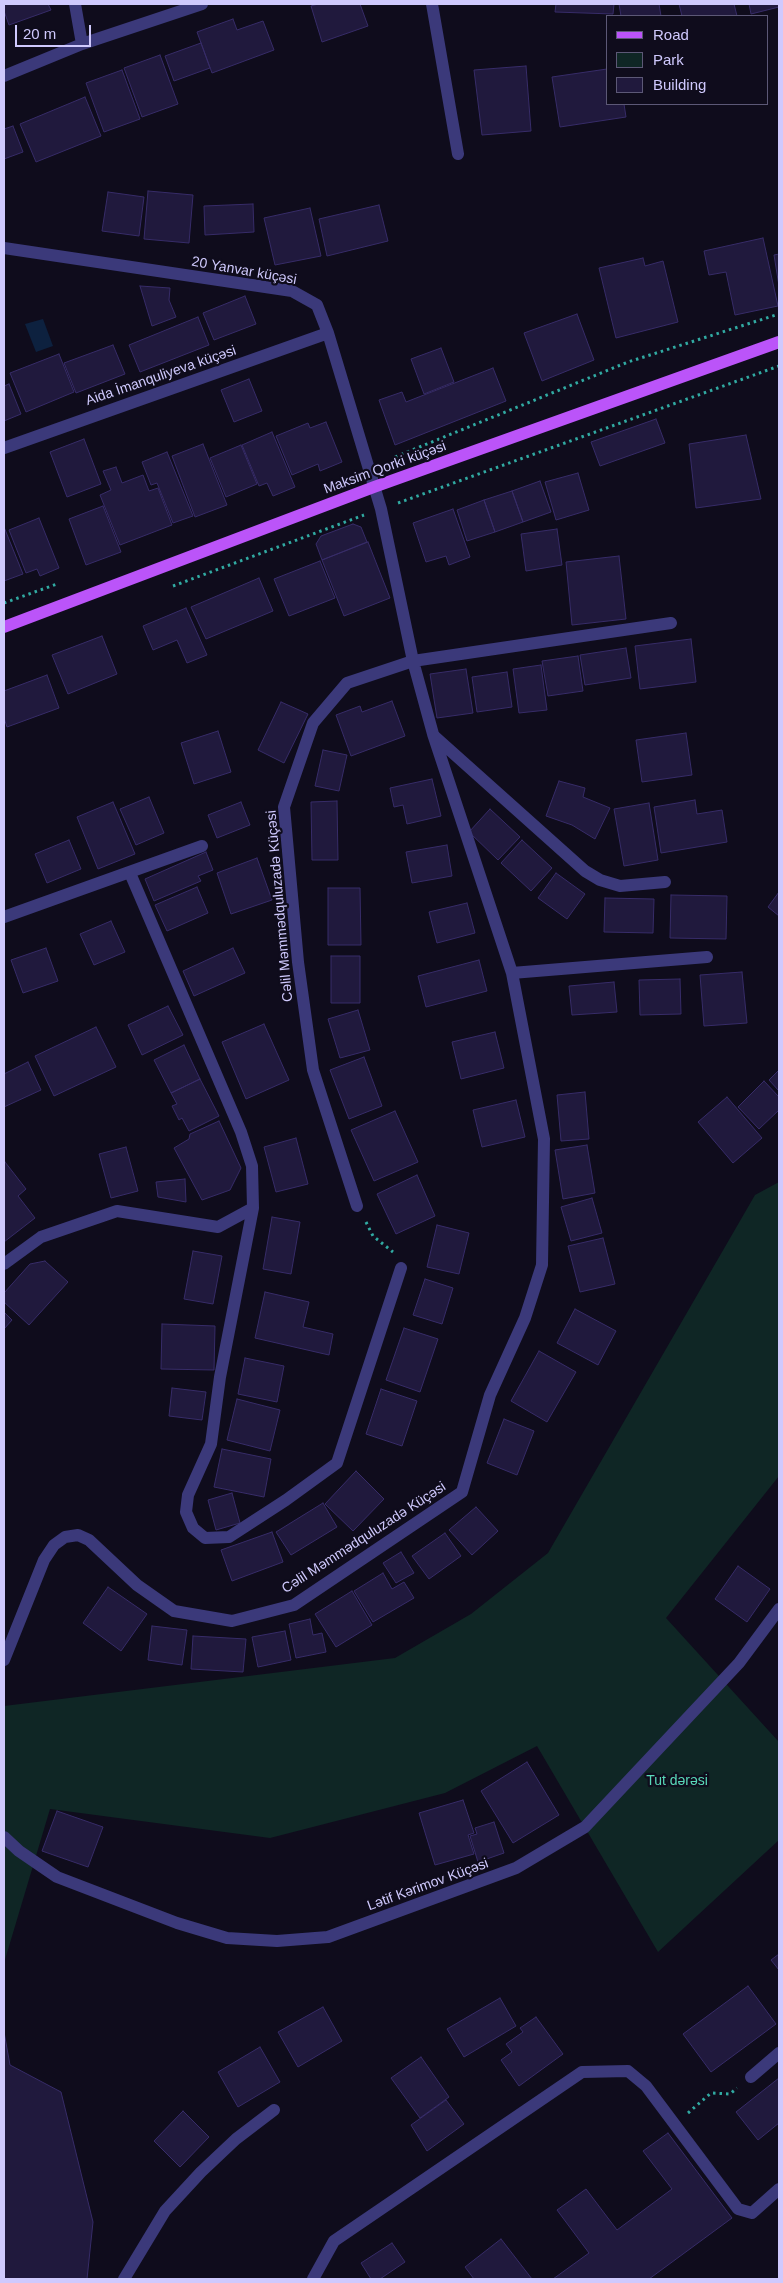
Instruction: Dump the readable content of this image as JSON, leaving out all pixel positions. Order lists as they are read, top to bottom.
{
  "streets": {
    "main road": ["Maksim Qorki küçəsi"],
    "street": [
      "20 Yanvar küçəsi",
      "Aida İmanquliyeva küçəsi",
      "Cəlil Məmmədquluzadə Küçəsi",
      "Lətif Kərimov Küçəsi"
    ]
  },
  "crossings": [
    ["20 Yanvar küçəsi", "Aida İmanquliyeva küçəsi"],
    ["20 Yanvar küçəsi", "Maksim Qorki küçəsi"],
    ["20 Yanvar küçəsi", "Cəlil Məmmədquluzadə Küçəsi"],
    ["Maksim Qorki küçəsi", "Cəlil Məmmədquluzadə Küçəsi"]
  ],
  "parks": ["Tut dərəsi"],
  "legend": ["Road", "Park", "Building"],
  "scale_bar": "20 m"
}
